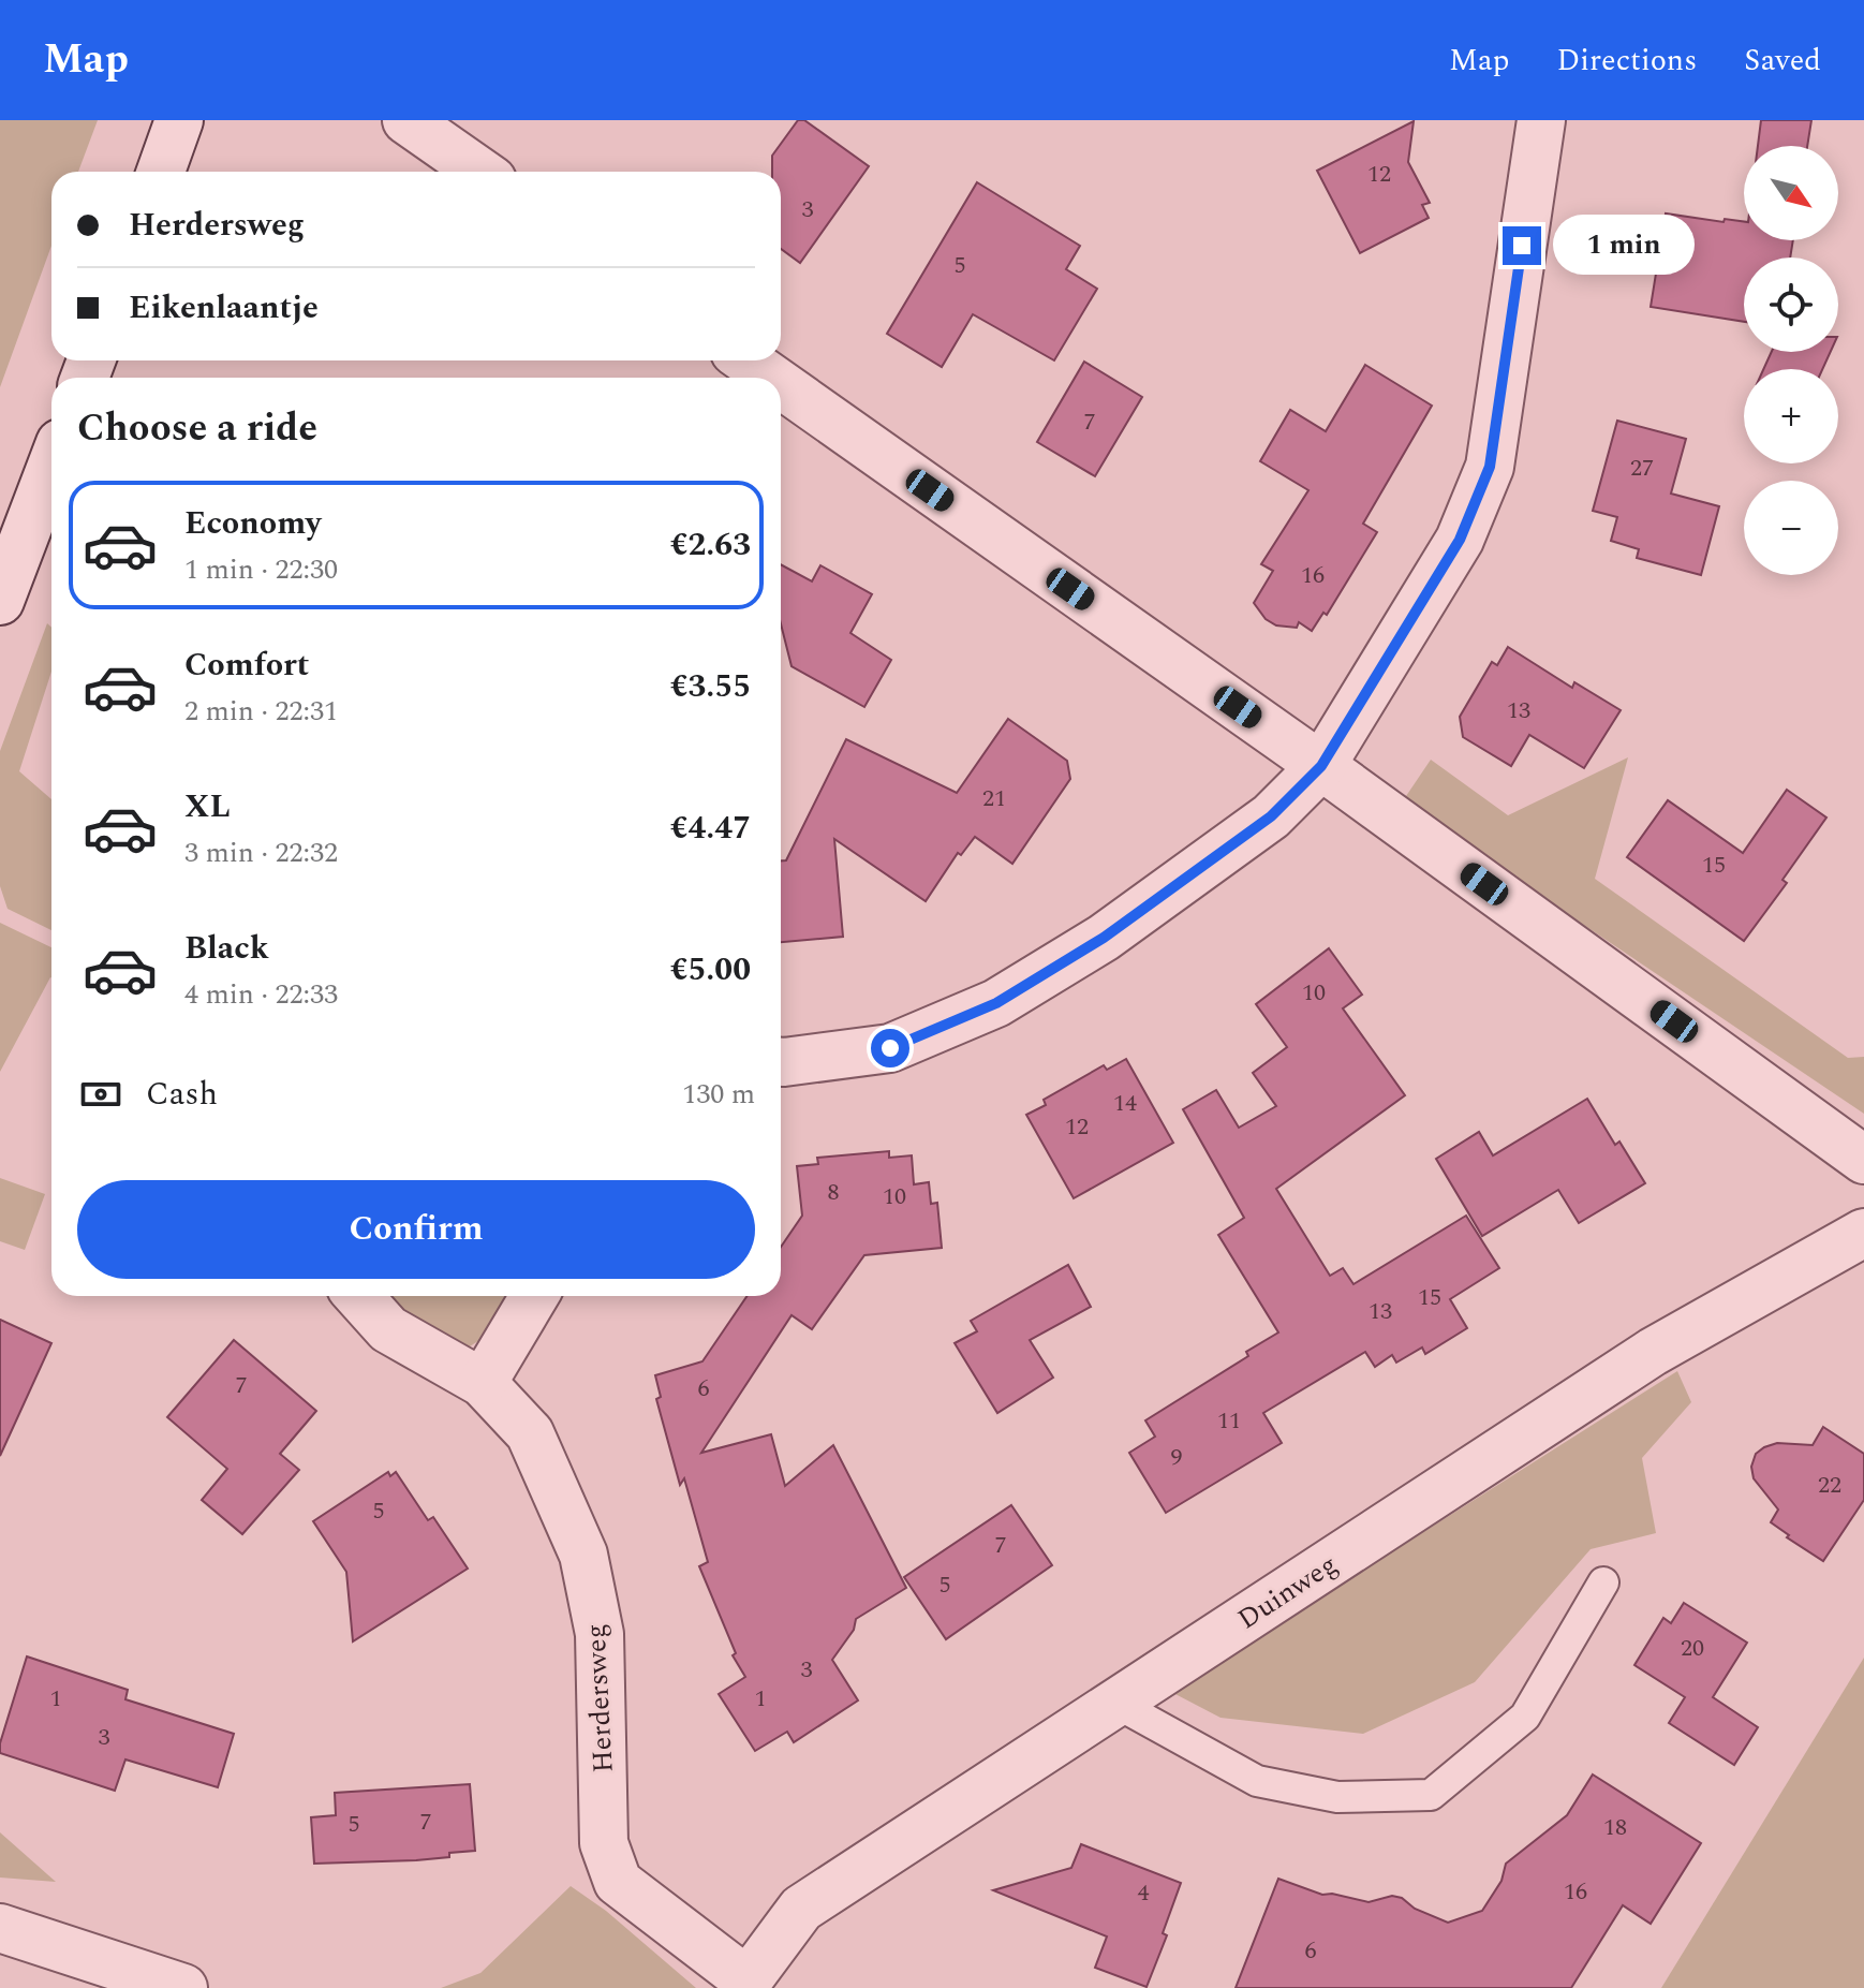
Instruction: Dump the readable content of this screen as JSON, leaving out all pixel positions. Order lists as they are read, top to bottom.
{
  "streets": {
    "street": ["Duinweg", "Herdersweg"]
  },
  "crossings": [
    ["Duinweg", "Herdersweg"]
  ],
  "house_numbers": [
    "12",
    "3",
    "5",
    "7",
    "27",
    "16",
    "13",
    "21",
    "15",
    "10",
    "14",
    "12",
    "8",
    "10",
    "15",
    "13",
    "7",
    "6",
    "11",
    "9",
    "22",
    "5",
    "7",
    "5",
    "20",
    "3",
    "1",
    "1",
    "3",
    "7",
    "5",
    "18",
    "16",
    "4",
    "6"
  ],
  "north": "bottom right",
  "page": {
    "header": "Map",
    "nav": ["Map", "Directions", "Saved"],
    "map_buttons": ["+", "−"],
    "banner": ["Herdersweg", "Eikenlaantje"],
    "bubble": "1 min",
    "heading": "Choose a ride",
    "list": [
      {
        "name": "Economy",
        "note": "1 min · 22:30",
        "value": "€2.63"
      },
      {
        "name": "Comfort",
        "note": "2 min · 22:31",
        "value": "€3.55"
      },
      {
        "name": "XL",
        "note": "3 min · 22:32",
        "value": "€4.47"
      },
      {
        "name": "Black",
        "note": "4 min · 22:33",
        "value": "€5.00"
      }
    ],
    "pay": ["Cash", "130 m"],
    "buttons": "Confirm"
  }
}
